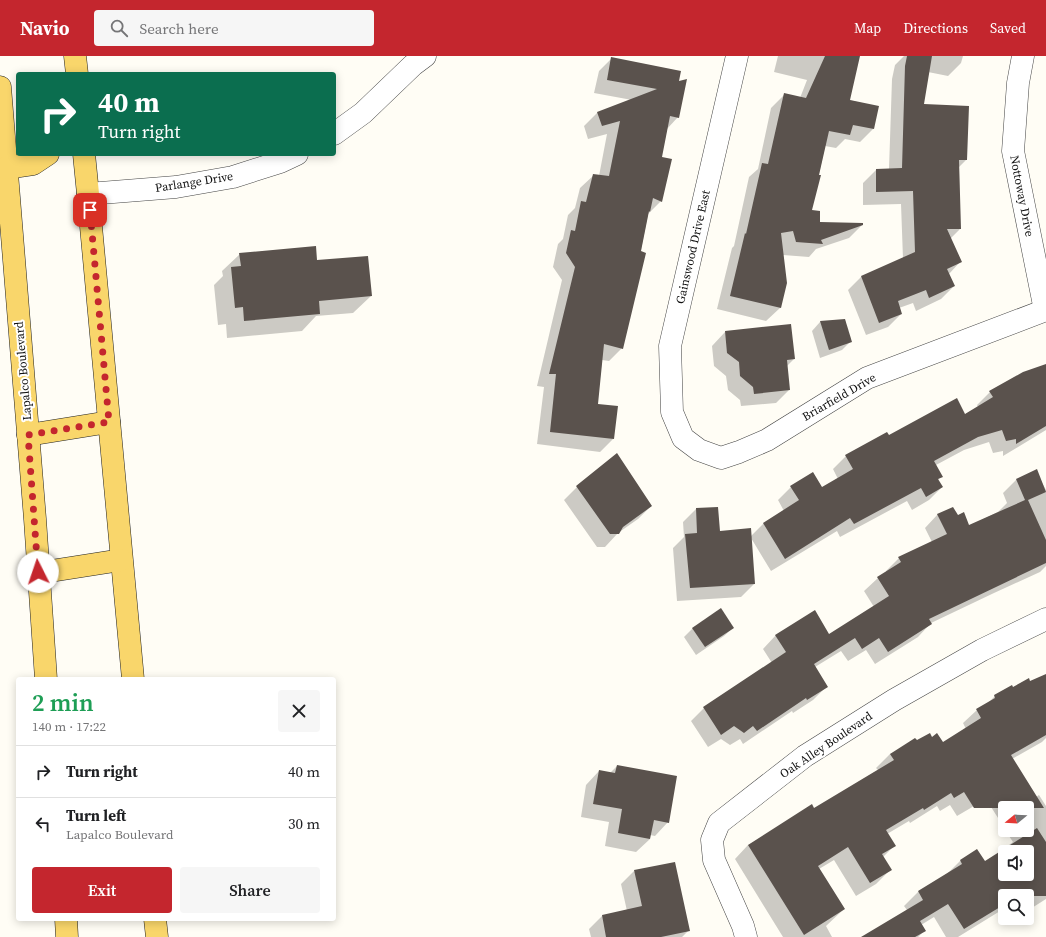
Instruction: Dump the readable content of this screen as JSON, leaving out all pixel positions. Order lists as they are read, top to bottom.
{
  "streets": {
    "main road": ["Lapalco Boulevard"],
    "street": [
      "Parlange Drive",
      "Nottoway Drive",
      "Gainswood Drive East",
      "Briarfield Drive",
      "Oak Alley Boulevard"
    ]
  },
  "crossings": [
    ["Nottoway Drive", "Briarfield Drive"],
    ["Gainswood Drive East", "Briarfield Drive"]
  ],
  "north": "left",
  "page": {
    "header": "Navio",
    "search": "Search here",
    "nav": ["Map", "Directions", "Saved"],
    "turn": ["40 m", "Turn right"],
    "heading": ["2 min", "140 m · 17:22"],
    "list": [
      {
        "name": "Turn right",
        "value": "40 m"
      },
      {
        "name": "Turn left",
        "note": "Lapalco Boulevard",
        "value": "30 m"
      }
    ],
    "buttons": ["Exit", "Share"]
  }
}
